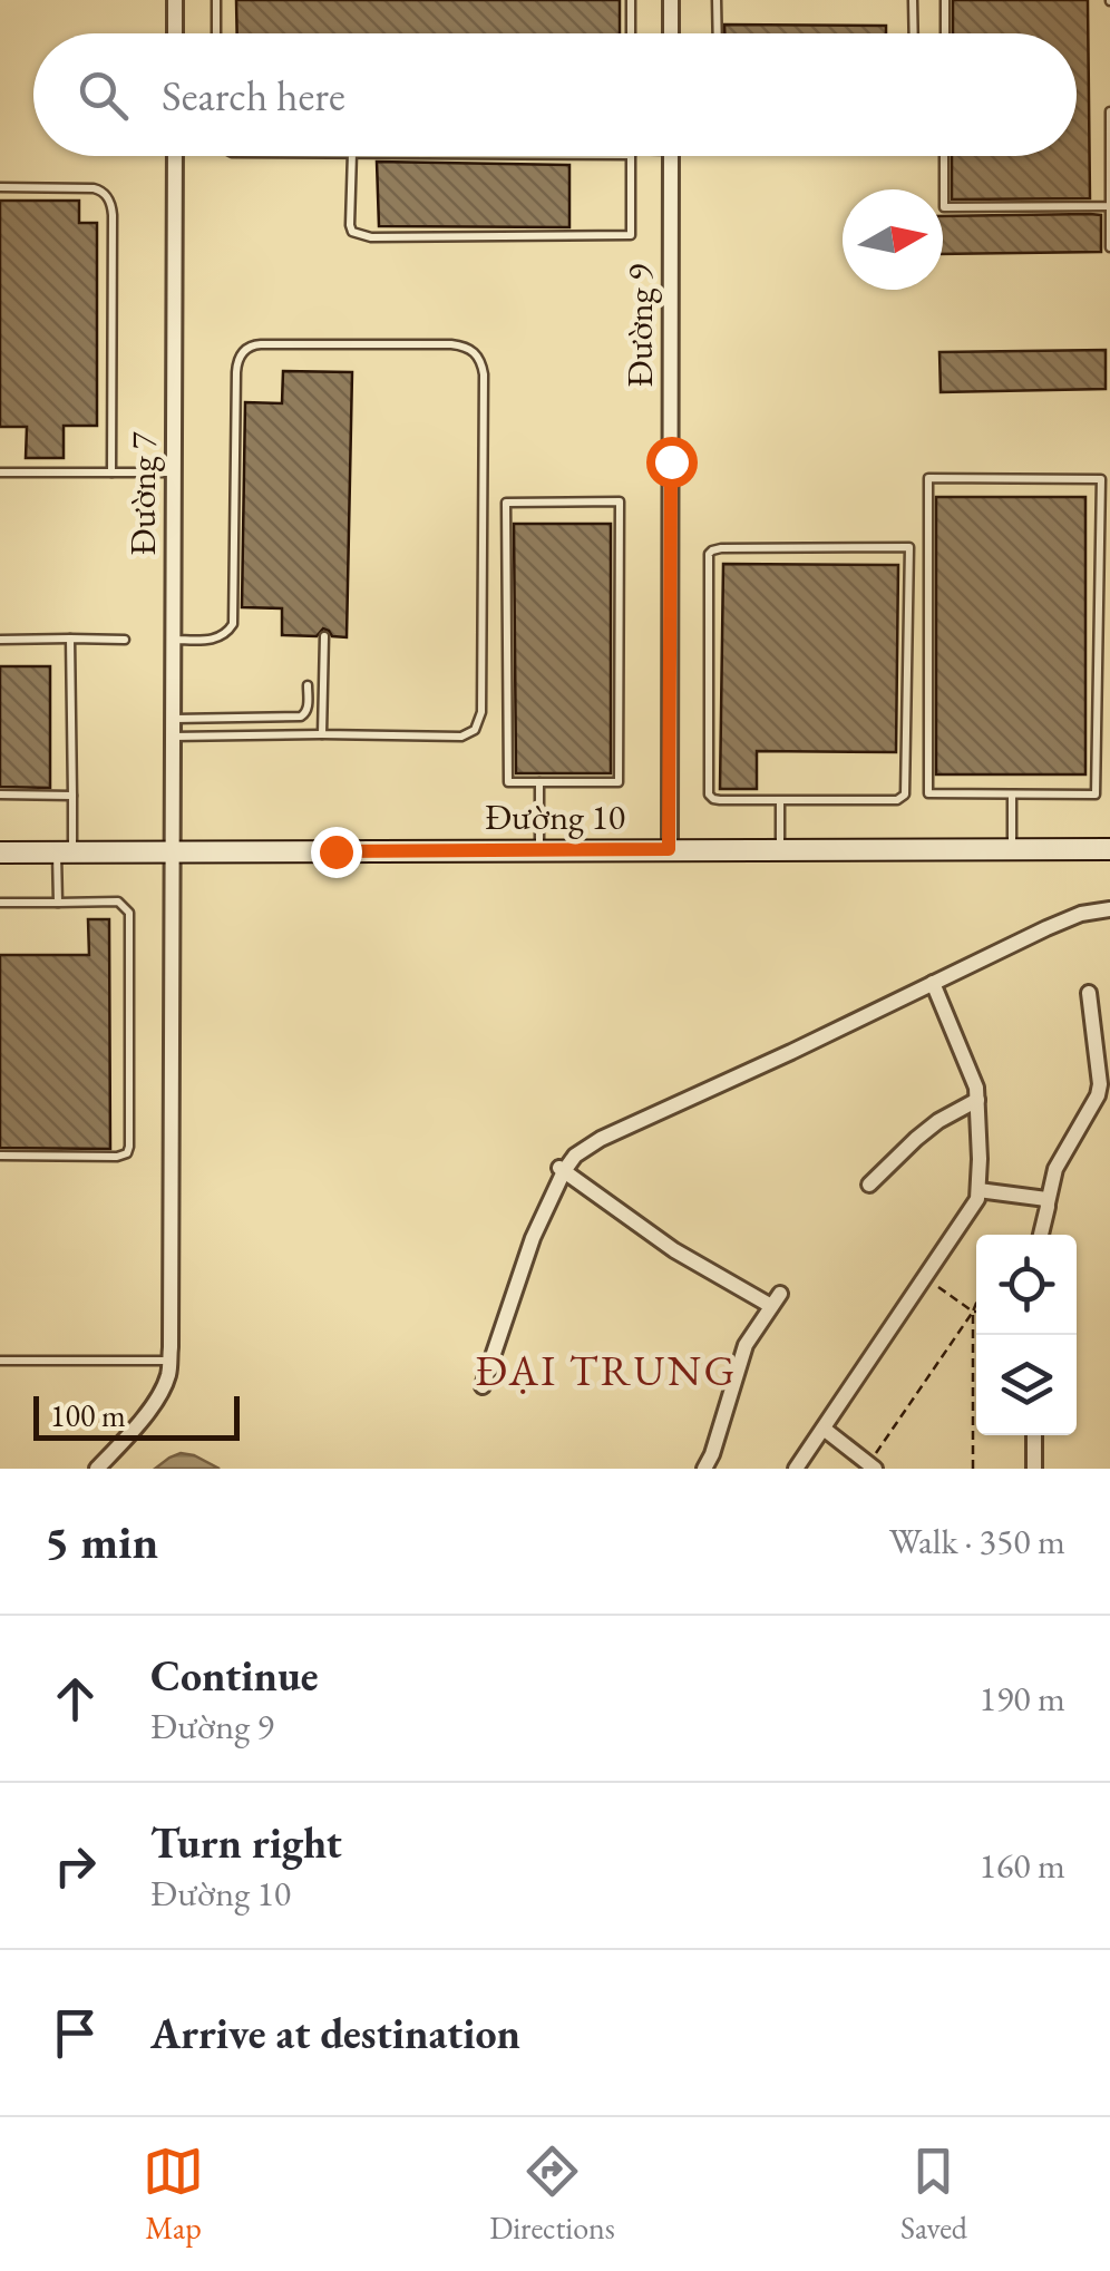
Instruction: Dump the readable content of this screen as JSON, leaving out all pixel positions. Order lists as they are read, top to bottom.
{
  "streets": {
    "street": ["Đường 9", "Đường 7", "Đường 10"]
  },
  "crossings": [
    ["Đường 9", "Đường 10"],
    ["Đường 7", "Đường 10"]
  ],
  "districts": ["ĐẠI TRUNG"],
  "scale_bar": "100 m",
  "north": "right",
  "page": {
    "search": "Search here",
    "scale": "100 m",
    "heading": ["5 min", "Walk · 350 m"],
    "list": [
      ["Continue", "Đường 9", "190 m"],
      ["Turn right", "Đường 10", "160 m"],
      "Arrive at destination"
    ],
    "nav": ["Map", "Directions", "Saved"]
  }
}
